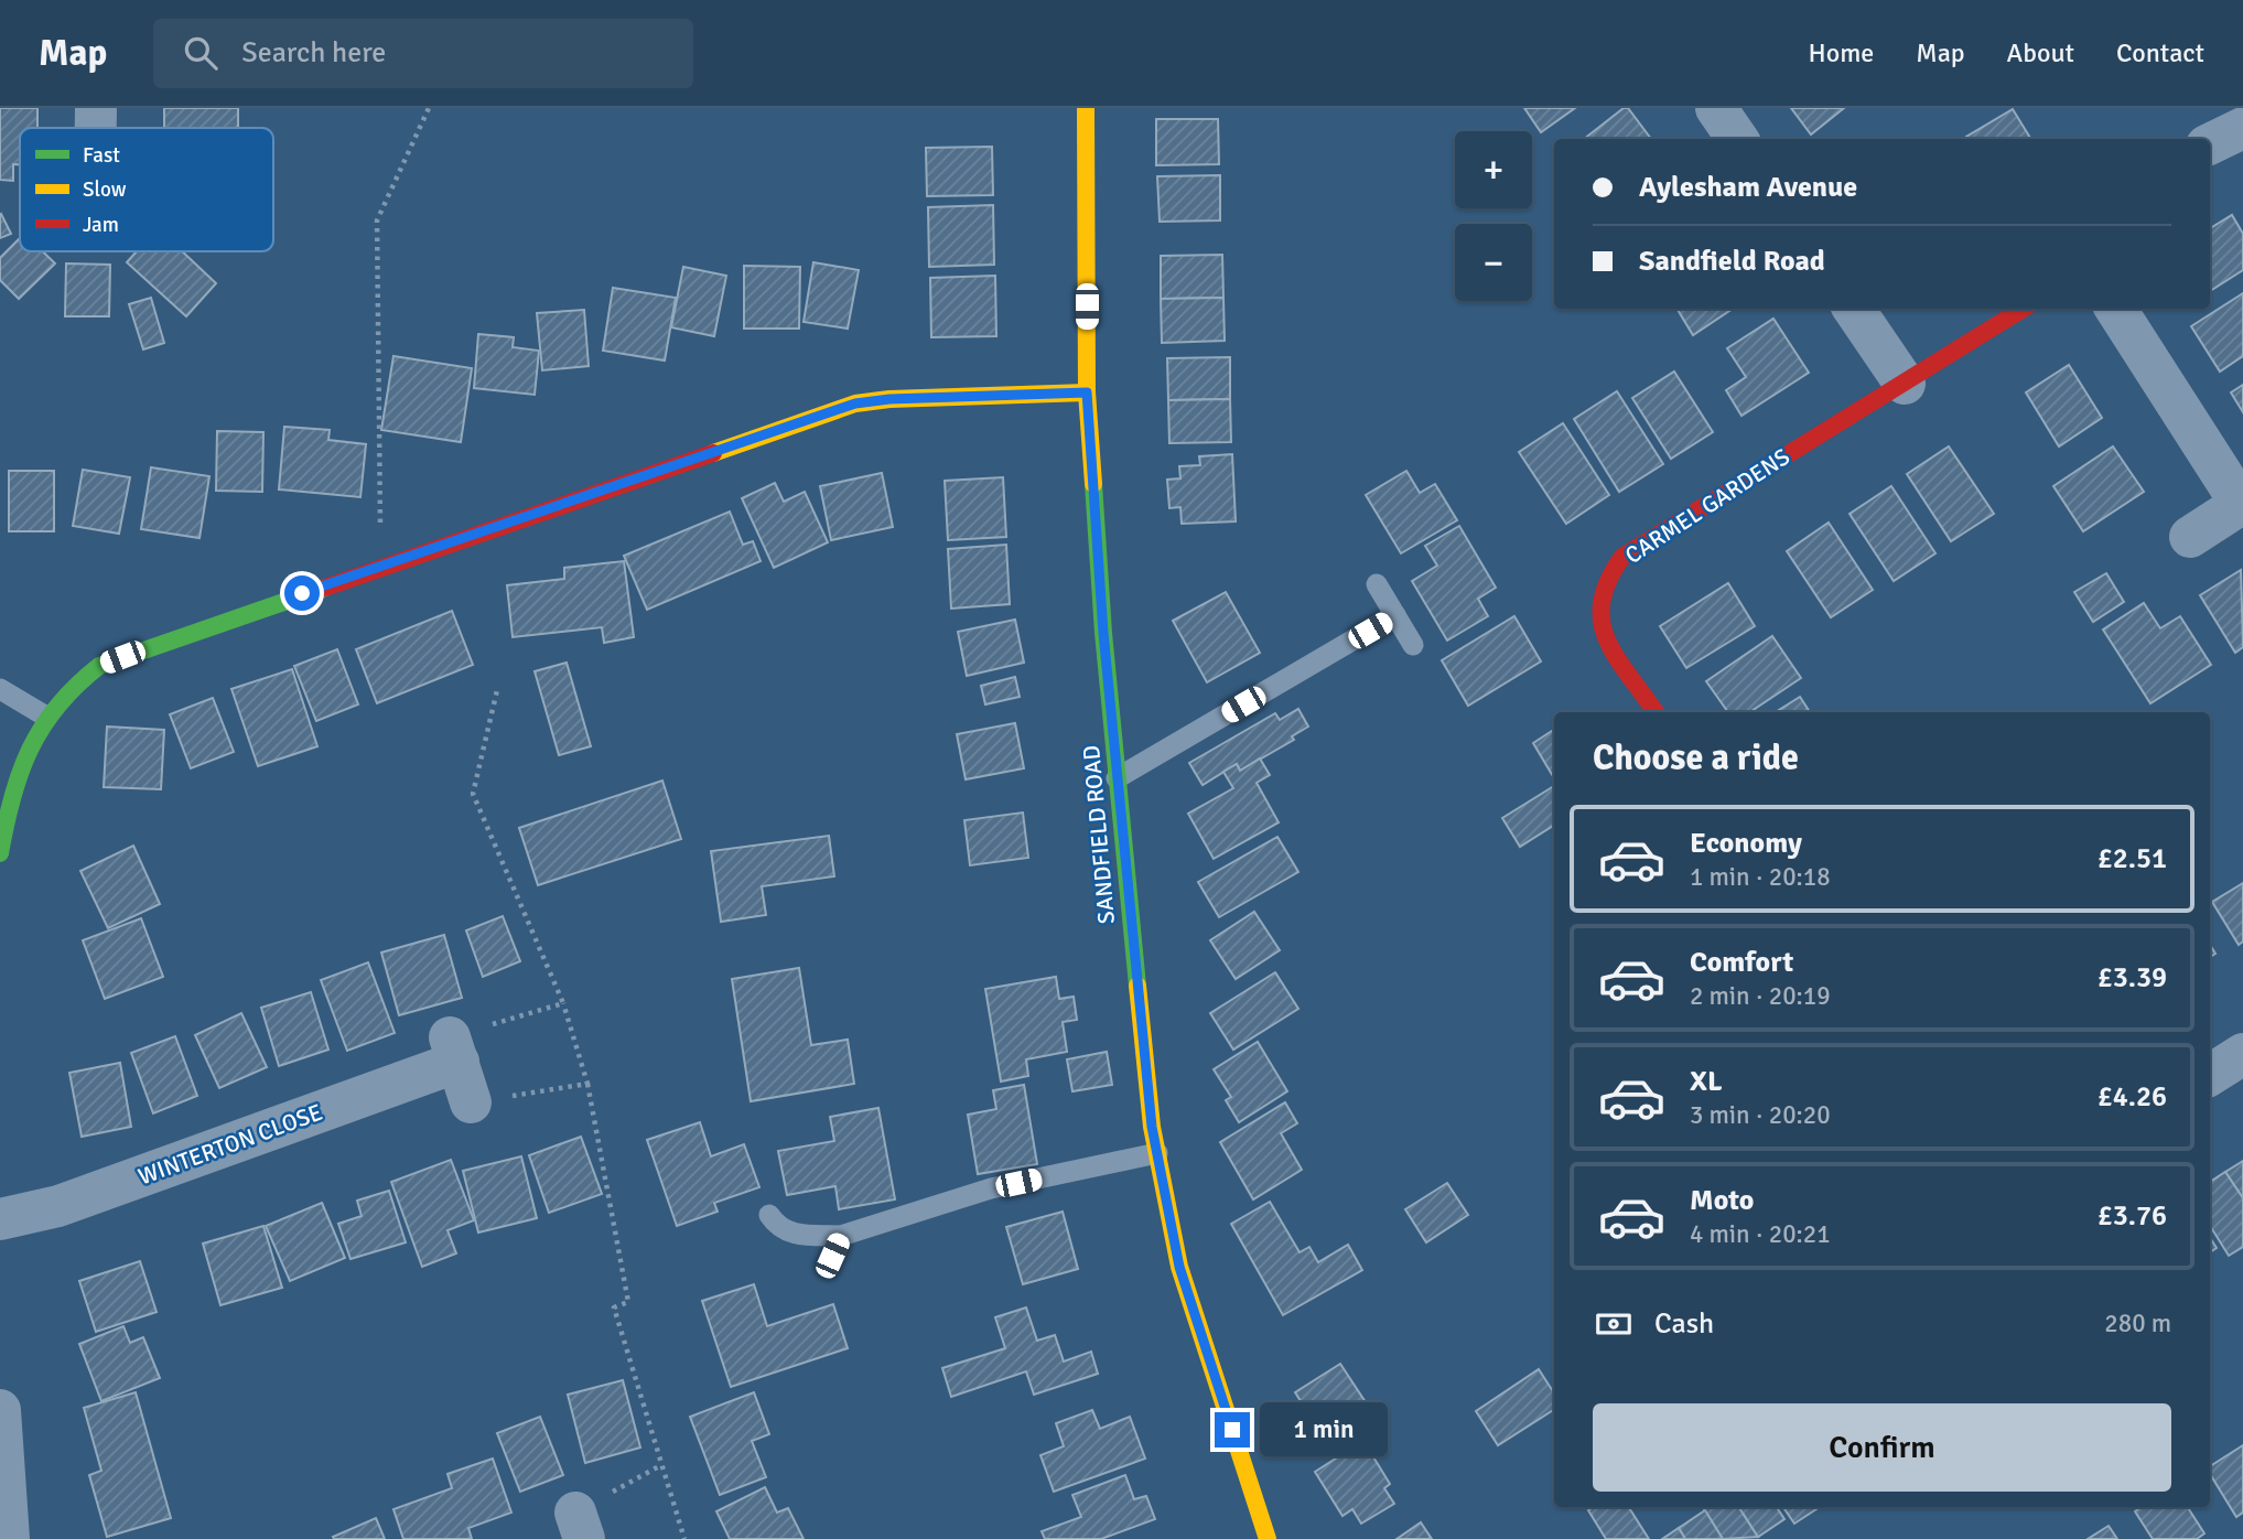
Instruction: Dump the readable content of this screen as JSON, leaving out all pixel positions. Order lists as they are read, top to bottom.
{
  "streets": {
    "street": ["CARMEL GARDENS", "SANDFIELD ROAD", "WINTERTON CLOSE"]
  },
  "legend": ["Fast", "Slow", "Jam"],
  "page": {
    "header": "Map",
    "search": "Search here",
    "nav": [
      "Home",
      "Map",
      "About",
      "Contact"
    ],
    "map_buttons": ["+", "−"],
    "banner": ["Aylesham Avenue", "Sandfield Road"],
    "heading": "Choose a ride",
    "list": [
      {
        "name": "Economy",
        "note": "1 min · 20:18",
        "value": "£2.51"
      },
      {
        "name": "Comfort",
        "note": "2 min · 20:19",
        "value": "£3.39"
      },
      {
        "name": "XL",
        "note": "3 min · 20:20",
        "value": "£4.26"
      },
      {
        "name": "Moto",
        "note": "4 min · 20:21",
        "value": "£3.76"
      }
    ],
    "pay": ["Cash", "280 m"],
    "buttons": "Confirm",
    "bubble": "1 min"
  }
}
